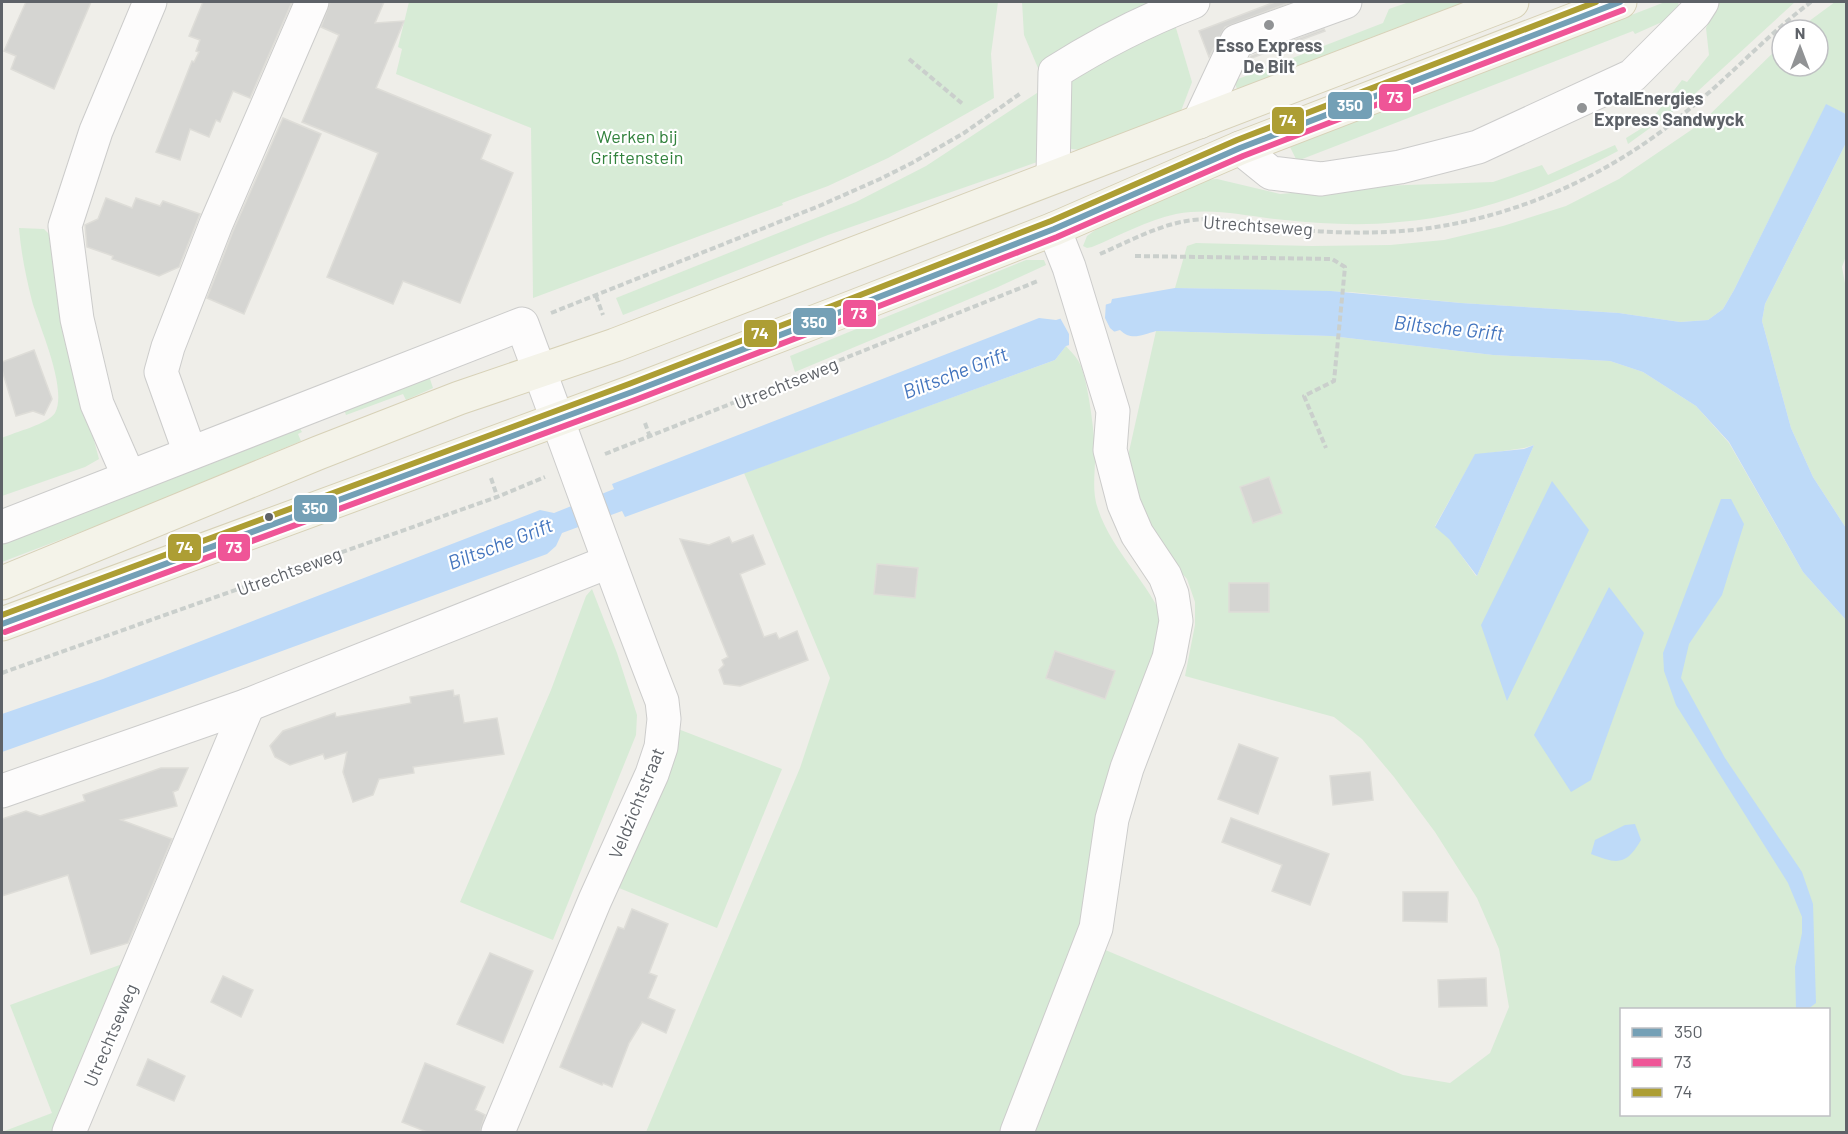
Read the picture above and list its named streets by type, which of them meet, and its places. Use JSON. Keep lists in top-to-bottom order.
{
  "streets": {
    "street": ["Utrechtseweg", "Veldzichtstraat"]
  },
  "crossings": [
    ["Utrechtseweg", "Veldzichtstraat"]
  ],
  "water": ["Biltsche Grift"],
  "parks": ["Werken bij Griftenstein"],
  "places": ["Esso Express De Bilt", "TotalEnergies Express Sandwyck"],
  "lines": ["transit line 350", "transit line 74", "transit line 73"],
  "legend": ["350", "73", "74"],
  "north": "top"
}
